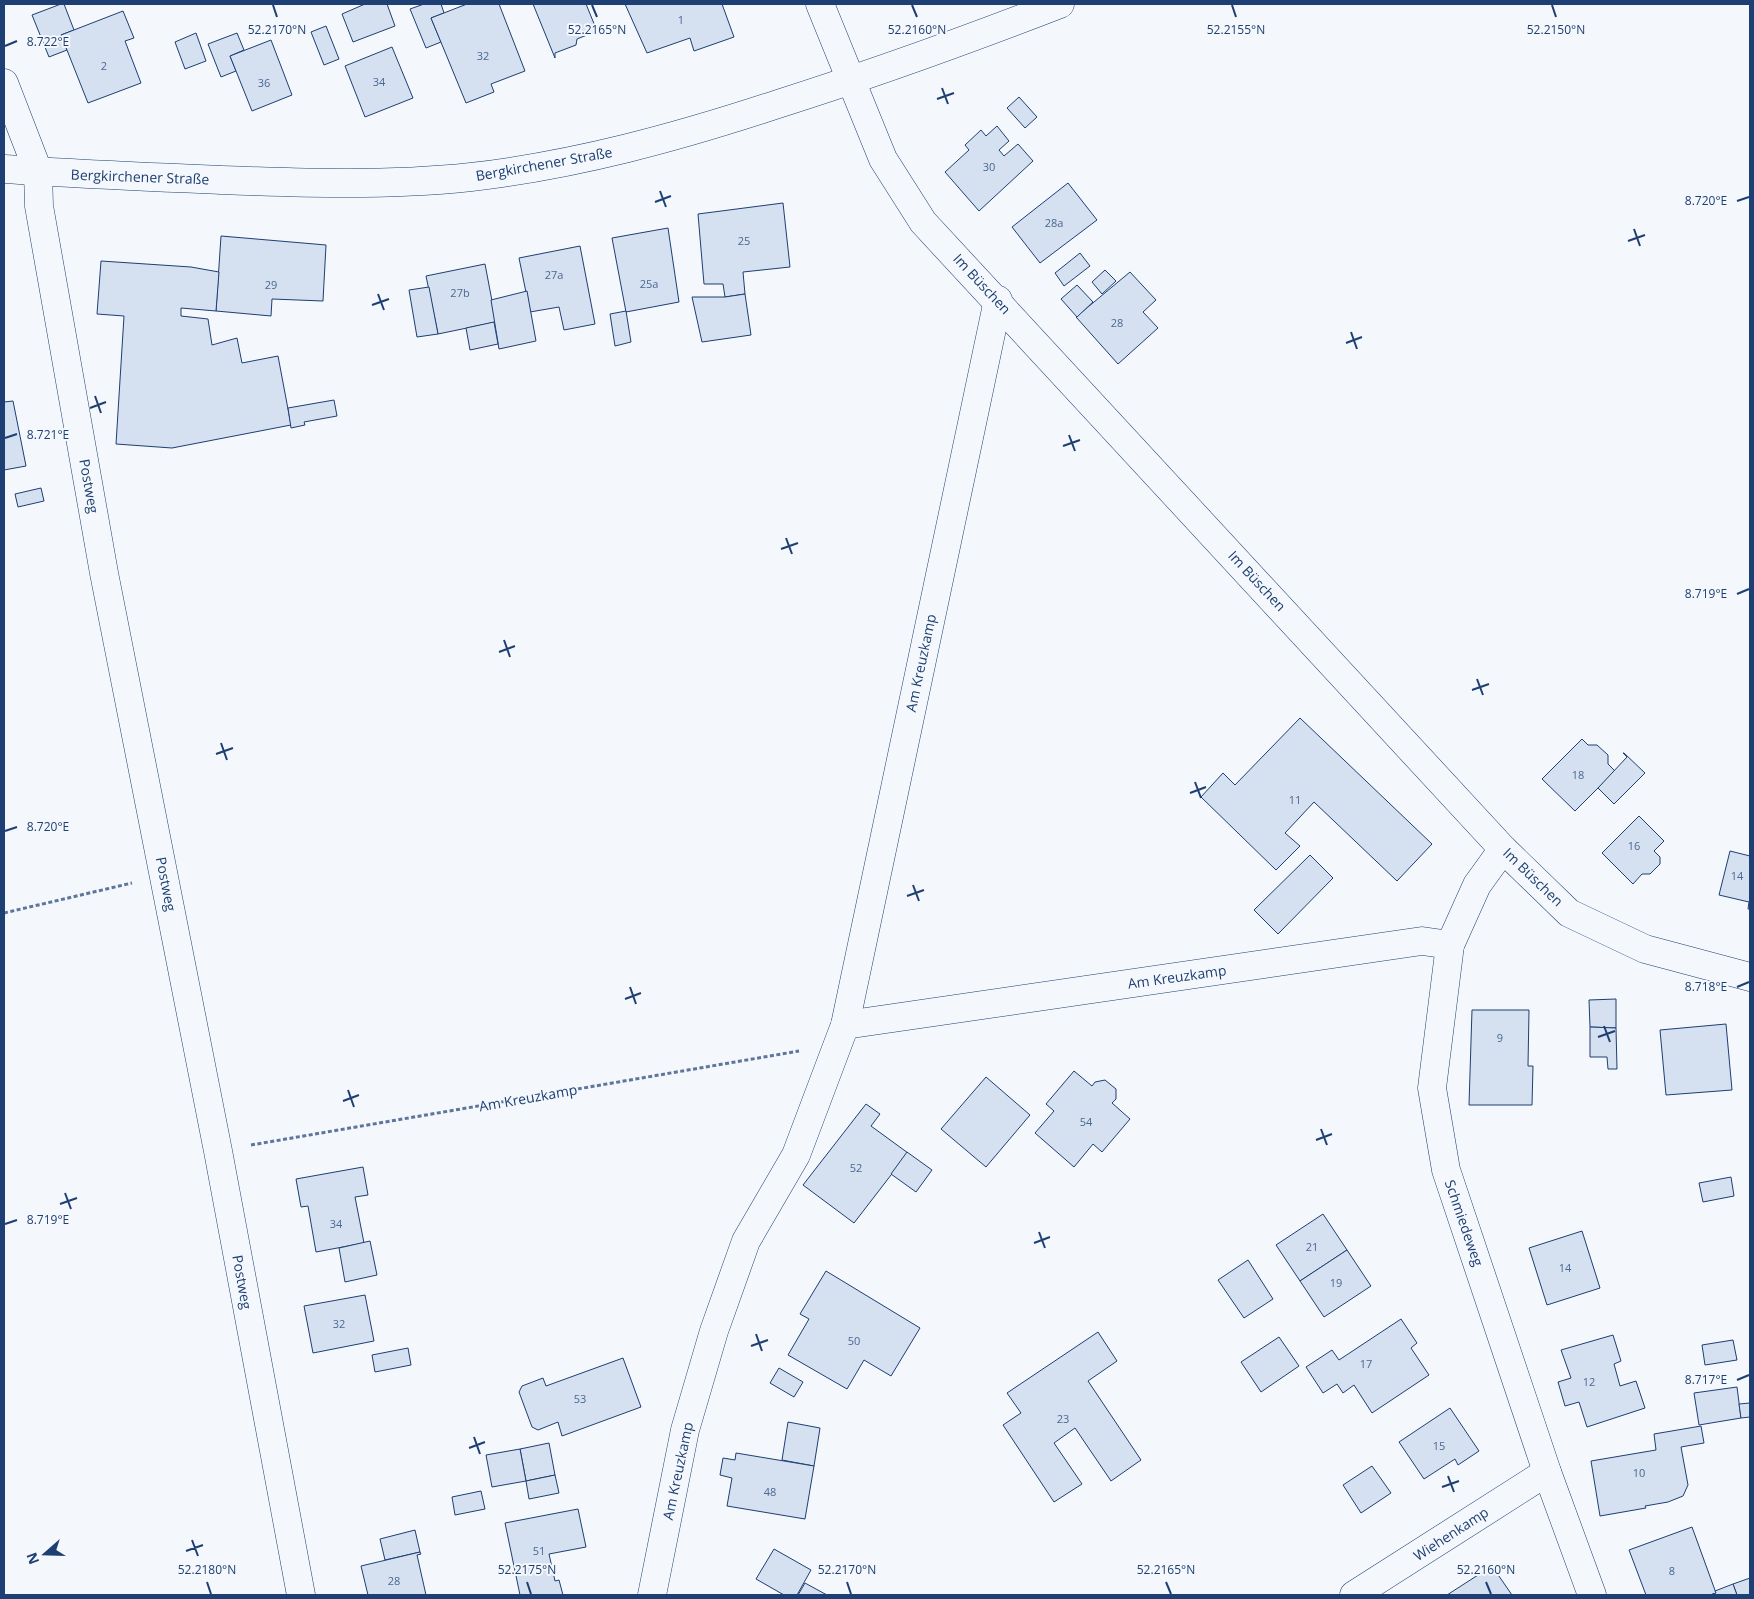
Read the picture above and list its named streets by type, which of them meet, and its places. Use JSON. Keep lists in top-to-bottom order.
{
  "streets": {
    "street": [
      "Bergkirchener Straße",
      "Im Büschen",
      "Postweg",
      "Am Kreuzkamp",
      "Schmiedeweg",
      "Wiehenkamp"
    ]
  },
  "crossings": [
    ["Bergkirchener Straße", "Im Büschen"],
    ["Bergkirchener Straße", "Postweg"],
    ["Im Büschen", "Am Kreuzkamp"],
    ["Im Büschen", "Schmiedeweg"],
    ["Postweg", "Am Kreuzkamp"],
    ["Am Kreuzkamp", "Schmiedeweg"],
    ["Schmiedeweg", "Wiehenkamp"]
  ],
  "house_numbers": [
    "1",
    "32",
    "2",
    "34",
    "36",
    "30",
    "28a",
    "25",
    "27a",
    "25a",
    "29",
    "27b",
    "28",
    "18",
    "11",
    "16",
    "14",
    "9",
    "54",
    "52",
    "34",
    "21",
    "14",
    "19",
    "32",
    "50",
    "17",
    "12",
    "53",
    "23",
    "15",
    "10",
    "48",
    "51",
    "8",
    "28"
  ],
  "north": "left",
  "coordinates": [
    "52.2170°N",
    "52.2165°N",
    "52.2160°N",
    "52.2155°N",
    "52.2150°N",
    "8.722°E",
    "8.720°E",
    "8.721°E",
    "8.719°E",
    "8.718°E",
    "8.717°E",
    "52.2180°N",
    "52.2175°N"
  ]
}
